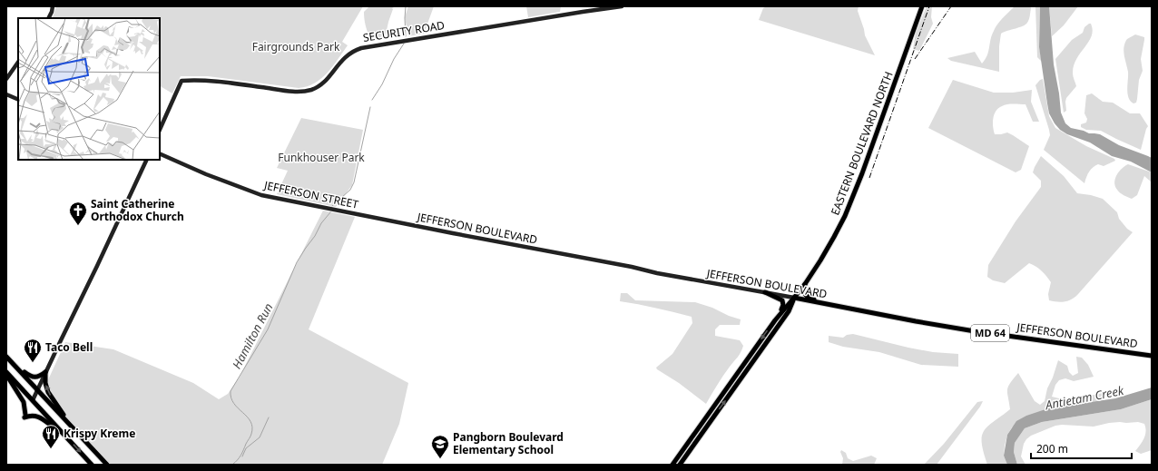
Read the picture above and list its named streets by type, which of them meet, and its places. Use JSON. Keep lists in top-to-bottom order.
{
  "streets": {
    "main road": [
      "SECURITY ROAD",
      "EASTERN BOULEVARD NORTH",
      "JEFFERSON STREET",
      "JEFFERSON BOULEVARD",
      "MD 64"
    ]
  },
  "crossings": [
    ["EASTERN BOULEVARD NORTH", "JEFFERSON BOULEVARD"],
    ["JEFFERSON STREET", "JEFFERSON BOULEVARD"]
  ],
  "water": ["Hamilton Run", "Antietam Creek"],
  "parks": ["Fairgrounds Park", "Funkhouser Park"],
  "places": {
    "church": ["Saint Catherine Orthodox Church"],
    "restaurant": ["Taco Bell", "Krispy Kreme"],
    "school or university": ["Pangborn Boulevard Elementary School"]
  },
  "scale_bar": "200 m"
}
